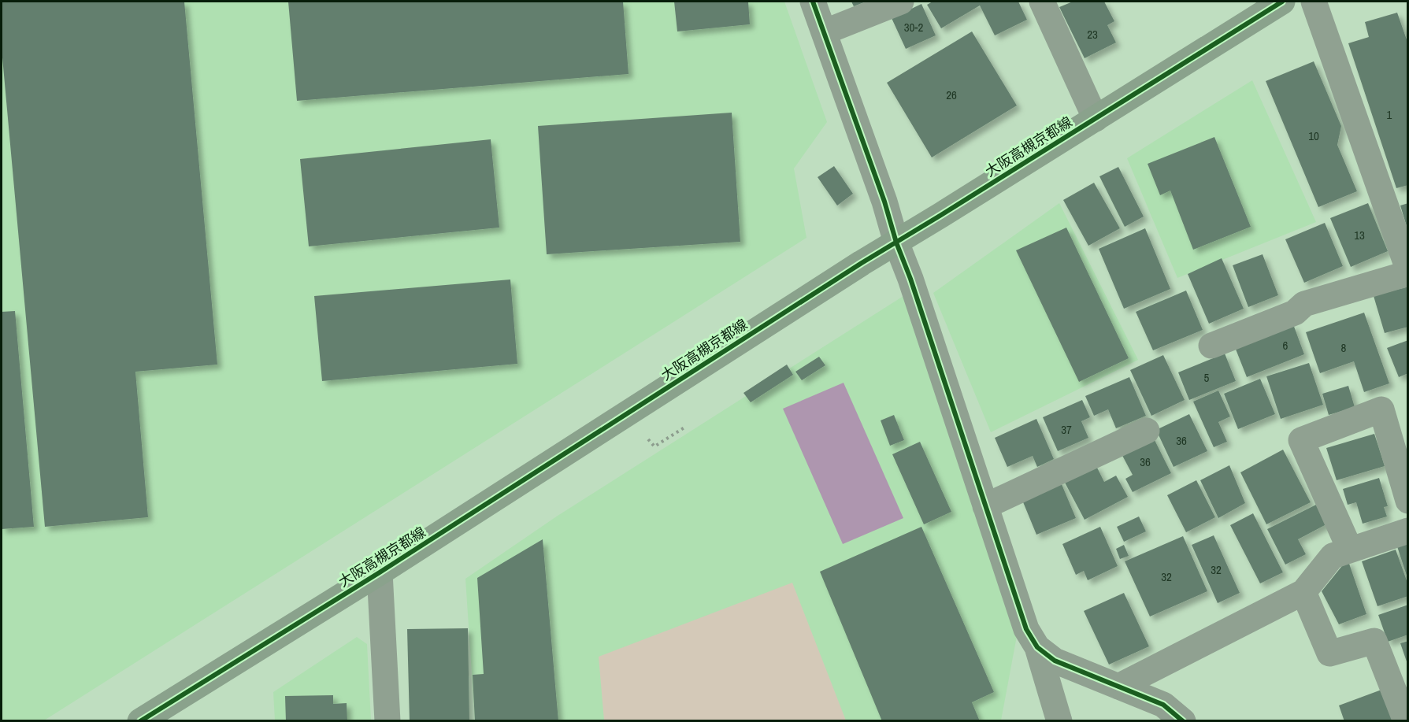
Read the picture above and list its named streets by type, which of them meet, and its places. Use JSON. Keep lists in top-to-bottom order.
{
  "streets": {
    "main road": ["大阪高槻京都線"]
  },
  "house_numbers": [
    "30-2",
    "23",
    "26",
    "1",
    "10",
    "13",
    "6",
    "8",
    "5",
    "37",
    "36",
    "36",
    "32",
    "32"
  ]
}
